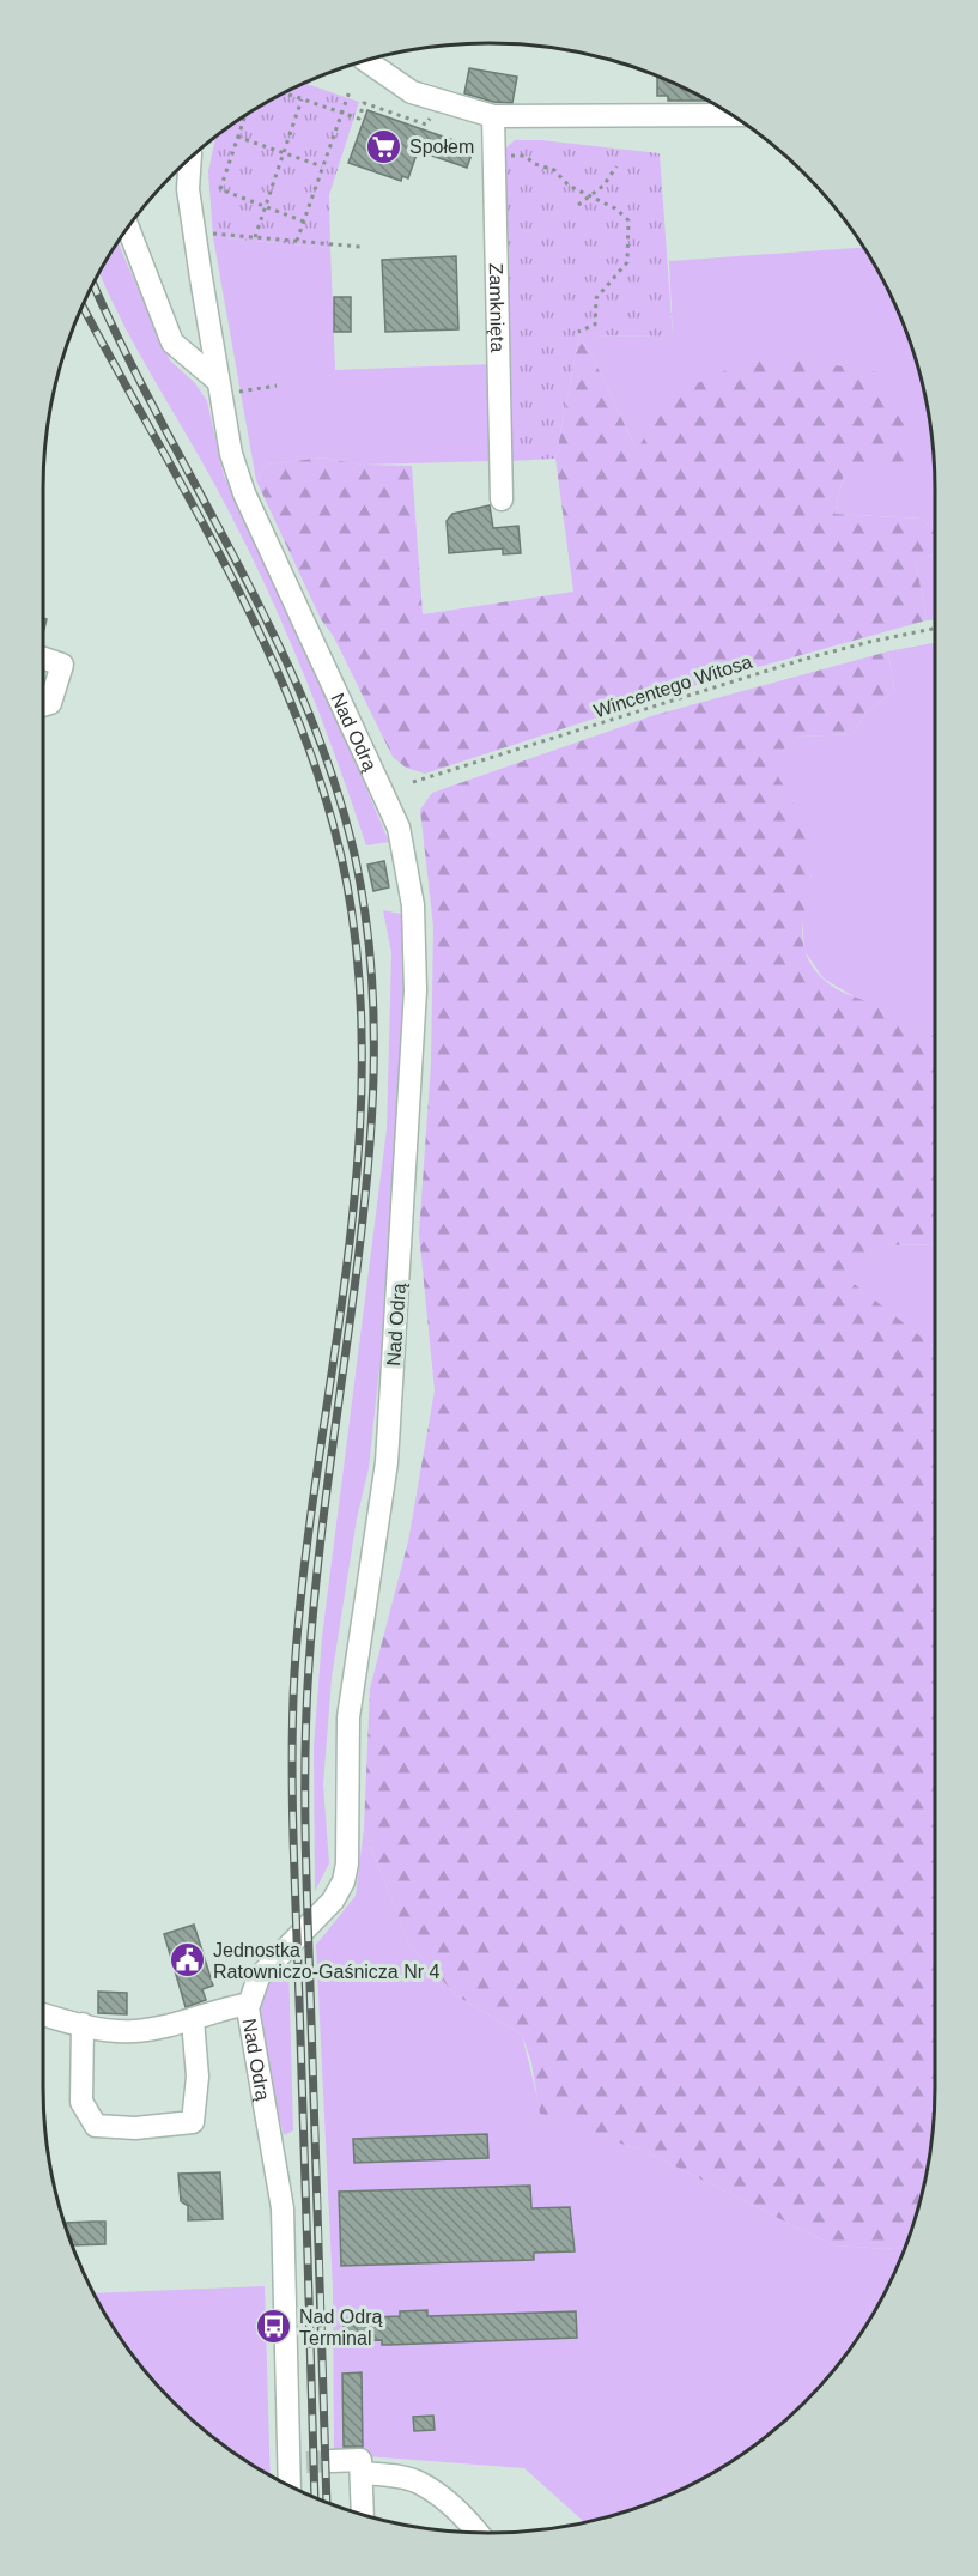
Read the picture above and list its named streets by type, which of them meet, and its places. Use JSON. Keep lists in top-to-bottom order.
{
  "streets": {
    "street": ["Zamknięta", "Nad Odrą"],
    "path": ["Wincentego Witosa"]
  },
  "places": {
    "supermarket": ["Społem"],
    "public building": ["Jednostka Ratowniczo-Gaśnicza Nr 4"],
    "bus stop": ["Nad Odrą Terminal"]
  }
}
